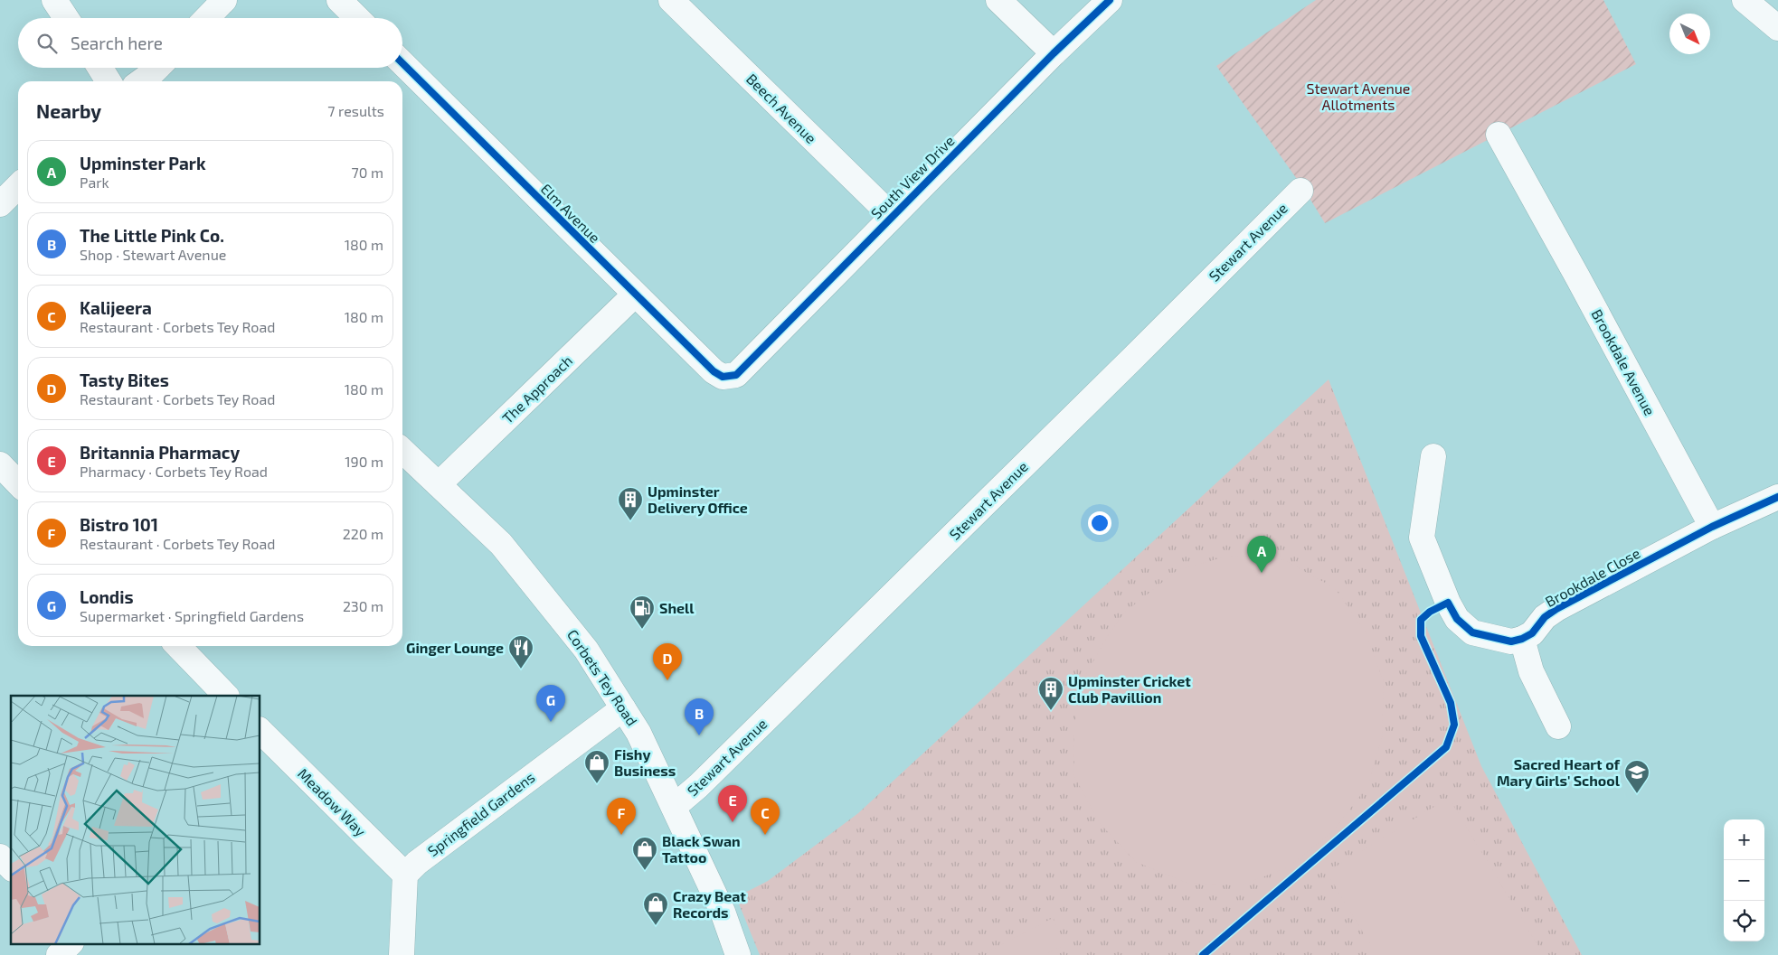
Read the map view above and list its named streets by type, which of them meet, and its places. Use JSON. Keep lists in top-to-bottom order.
{
  "streets": {
    "street": [
      "Beech Avenue",
      "South View Drive",
      "Elm Avenue",
      "Stewart Avenue",
      "Brookdale Avenue",
      "The Approach",
      "Brookdale Close",
      "Corbets Tey Road",
      "Meadow Way",
      "Springfield Gardens"
    ]
  },
  "crossings": [
    ["Beech Avenue", "South View Drive"],
    ["South View Drive", "Elm Avenue"],
    ["Elm Avenue", "The Approach"],
    ["Stewart Avenue", "Corbets Tey Road"],
    ["Brookdale Avenue", "Brookdale Close"],
    ["The Approach", "Corbets Tey Road"],
    ["Corbets Tey Road", "Springfield Gardens"],
    ["Meadow Way", "Springfield Gardens"]
  ],
  "parks": ["Stewart Avenue Allotments"],
  "places": {
    "building": ["Upminster Delivery Office", "Upminster Cricket Club Pavillion"],
    "fuel station": ["Shell"],
    "restaurant": ["Ginger Lounge"],
    "shop": ["Fishy Business", "Black Swan Tattoo", "Crazy Beat Records"],
    "school or university": ["Sacred Heart of Mary Girls' School"]
  },
  "north": "bottom right",
  "page": {
    "search": "Search here",
    "heading": ["Nearby", "7 results"],
    "list": [
      {
        "mark": "A",
        "name": "Upminster Park",
        "note": "Park",
        "value": "70 m"
      },
      {
        "mark": "B",
        "name": "The Little Pink Co.",
        "note": "Shop · Stewart Avenue",
        "value": "180 m"
      },
      {
        "mark": "C",
        "name": "Kalijeera",
        "note": "Restaurant · Corbets Tey Road",
        "value": "180 m"
      },
      {
        "mark": "D",
        "name": "Tasty Bites",
        "note": "Restaurant · Corbets Tey Road",
        "value": "180 m"
      },
      {
        "mark": "E",
        "name": "Britannia Pharmacy",
        "note": "Pharmacy · Corbets Tey Road",
        "value": "190 m"
      },
      {
        "mark": "F",
        "name": "Bistro 101",
        "note": "Restaurant · Corbets Tey Road",
        "value": "220 m"
      },
      {
        "mark": "G",
        "name": "Londis",
        "note": "Supermarket · Springfield Gardens",
        "value": "230 m"
      }
    ],
    "pins": [
      "A",
      "D",
      "G",
      "B",
      "E",
      "C",
      "F"
    ],
    "map_buttons": ["+", "−"]
  }
}
